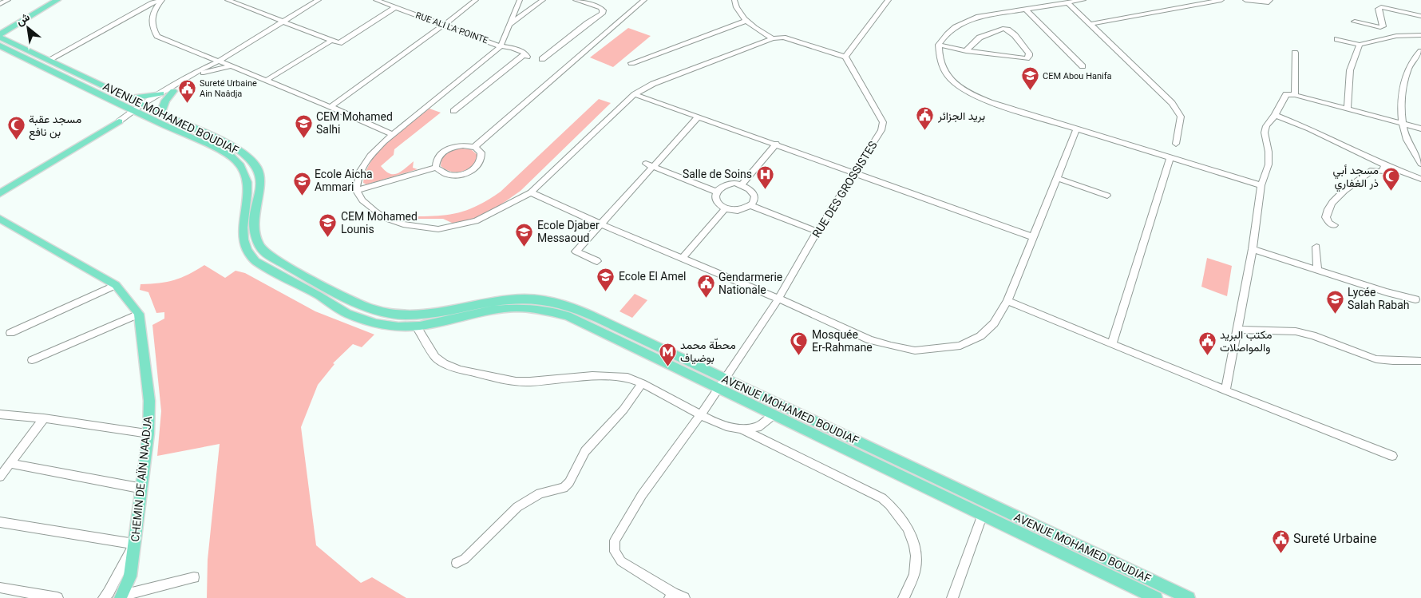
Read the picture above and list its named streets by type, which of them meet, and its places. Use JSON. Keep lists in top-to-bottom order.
{
  "streets": {
    "main road": ["AVENUE MOHAMED BOUDIAF", "CHEMIN DE AÏN NAADJA"],
    "street": ["RUE ALI LA POINTE", "RUE DES GROSSISTES"]
  },
  "crossings": [
    ["AVENUE MOHAMED BOUDIAF", "RUE DES GROSSISTES"]
  ],
  "places": {
    "school or university": [
      "CEM Abou Hanifa",
      "CEM Mohamed Salhi",
      "Ecole Aicha Ammari",
      "CEM Mohamed Lounis",
      "Ecole Djaber Messaoud",
      "Ecole El Amel",
      "Lycée Salah Rabah"
    ],
    "public building": [
      "Sureté Urbaine Ain Naâdja",
      "بريد الجزائر",
      "Gendarmerie Nationale",
      "مكتب البريد والمواصلات",
      "Sureté Urbaine"
    ],
    "mosque": ["مسجد عقبة بن نافع", "مسجد أبي ذر الغفاري", "Mosquée Er-Rahmane"],
    "hospital": ["Salle de Soins"],
    "metro station": ["محطّة محمد بوضياف"]
  },
  "north": "top left"
}
